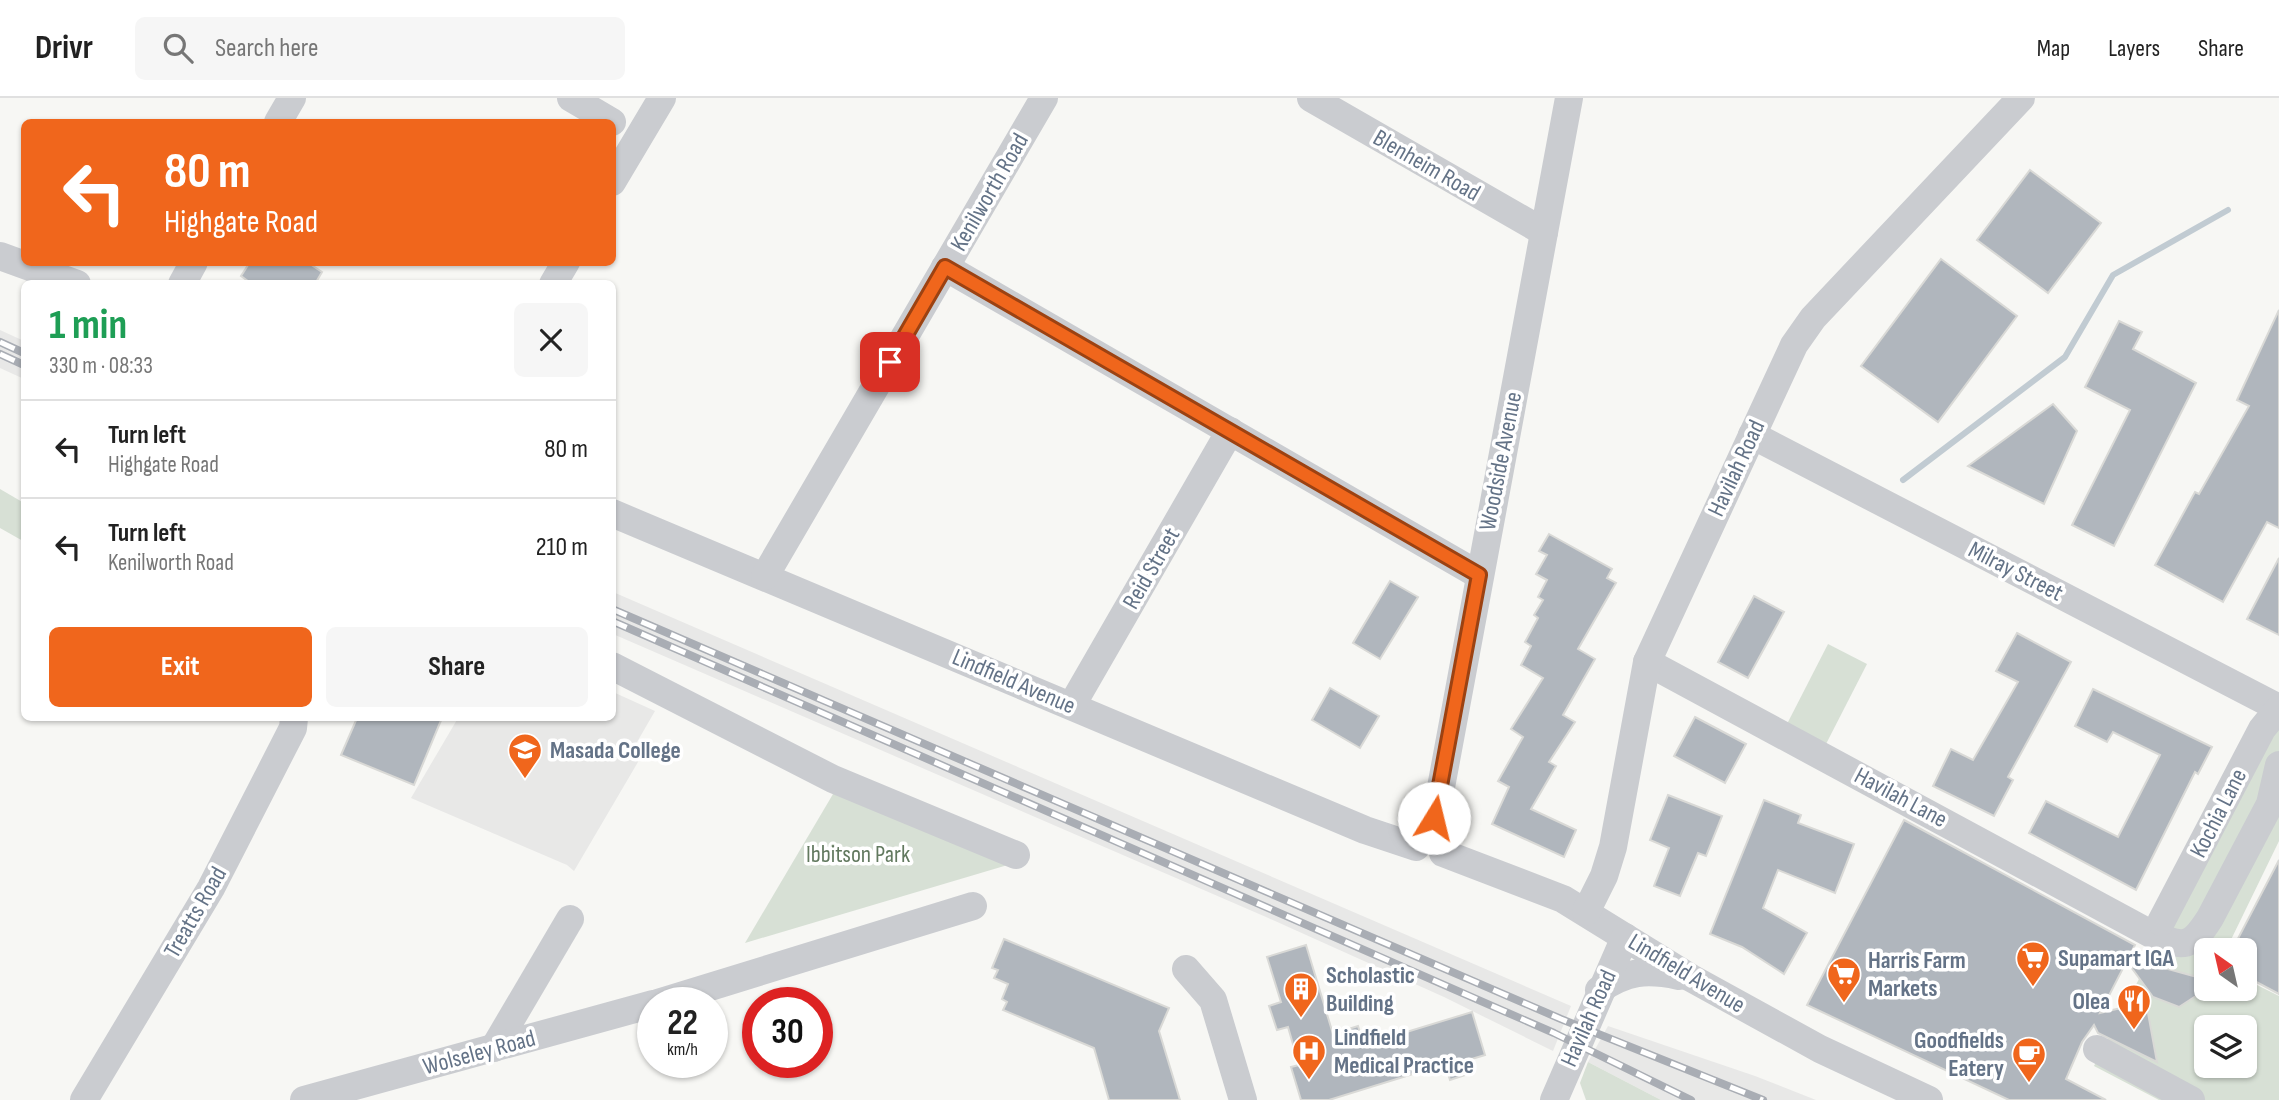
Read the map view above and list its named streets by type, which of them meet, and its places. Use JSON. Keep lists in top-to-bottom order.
{
  "streets": {
    "street": [
      "Blenheim Road",
      "Kenilworth Road",
      "Woodside Avenue",
      "Havilah Road",
      "Reid Street",
      "Milray Street",
      "Lindfield Avenue",
      "Havilah Lane",
      "Kochia Lane",
      "Treatts Road",
      "Wolseley Road"
    ]
  },
  "crossings": [
    ["Blenheim Road", "Woodside Avenue"],
    ["Kenilworth Road", "Lindfield Avenue"],
    ["Woodside Avenue", "Lindfield Avenue"],
    ["Havilah Road", "Milray Street"],
    ["Havilah Road", "Lindfield Avenue"],
    ["Havilah Road", "Havilah Lane"],
    ["Reid Street", "Lindfield Avenue"],
    ["Milray Street", "Kochia Lane"],
    ["Havilah Lane", "Kochia Lane"]
  ],
  "parks": ["Ibbitson Park"],
  "places": {
    "school or university": ["Masada College"],
    "supermarket": ["Supamart IGA", "Harris Farm Markets"],
    "building": ["Scholastic Building"],
    "restaurant": ["Olea"],
    "hospital": ["Lindfield Medical Practice"],
    "cafe": ["Goodfields Eatery"]
  },
  "north": "top left",
  "page": {
    "header": "Drivr",
    "search": "Search here",
    "nav": ["Map", "Layers", "Share"],
    "turn": ["80 m", "Highgate Road"],
    "heading": ["1 min", "330 m · 08:33"],
    "list": [
      {
        "name": "Turn left",
        "note": "Highgate Road",
        "value": "80 m"
      },
      {
        "name": "Turn left",
        "note": "Kenilworth Road",
        "value": "210 m"
      }
    ],
    "buttons": ["Exit", "Share"],
    "speed": "22 km/h",
    "limit": "30"
  }
}
